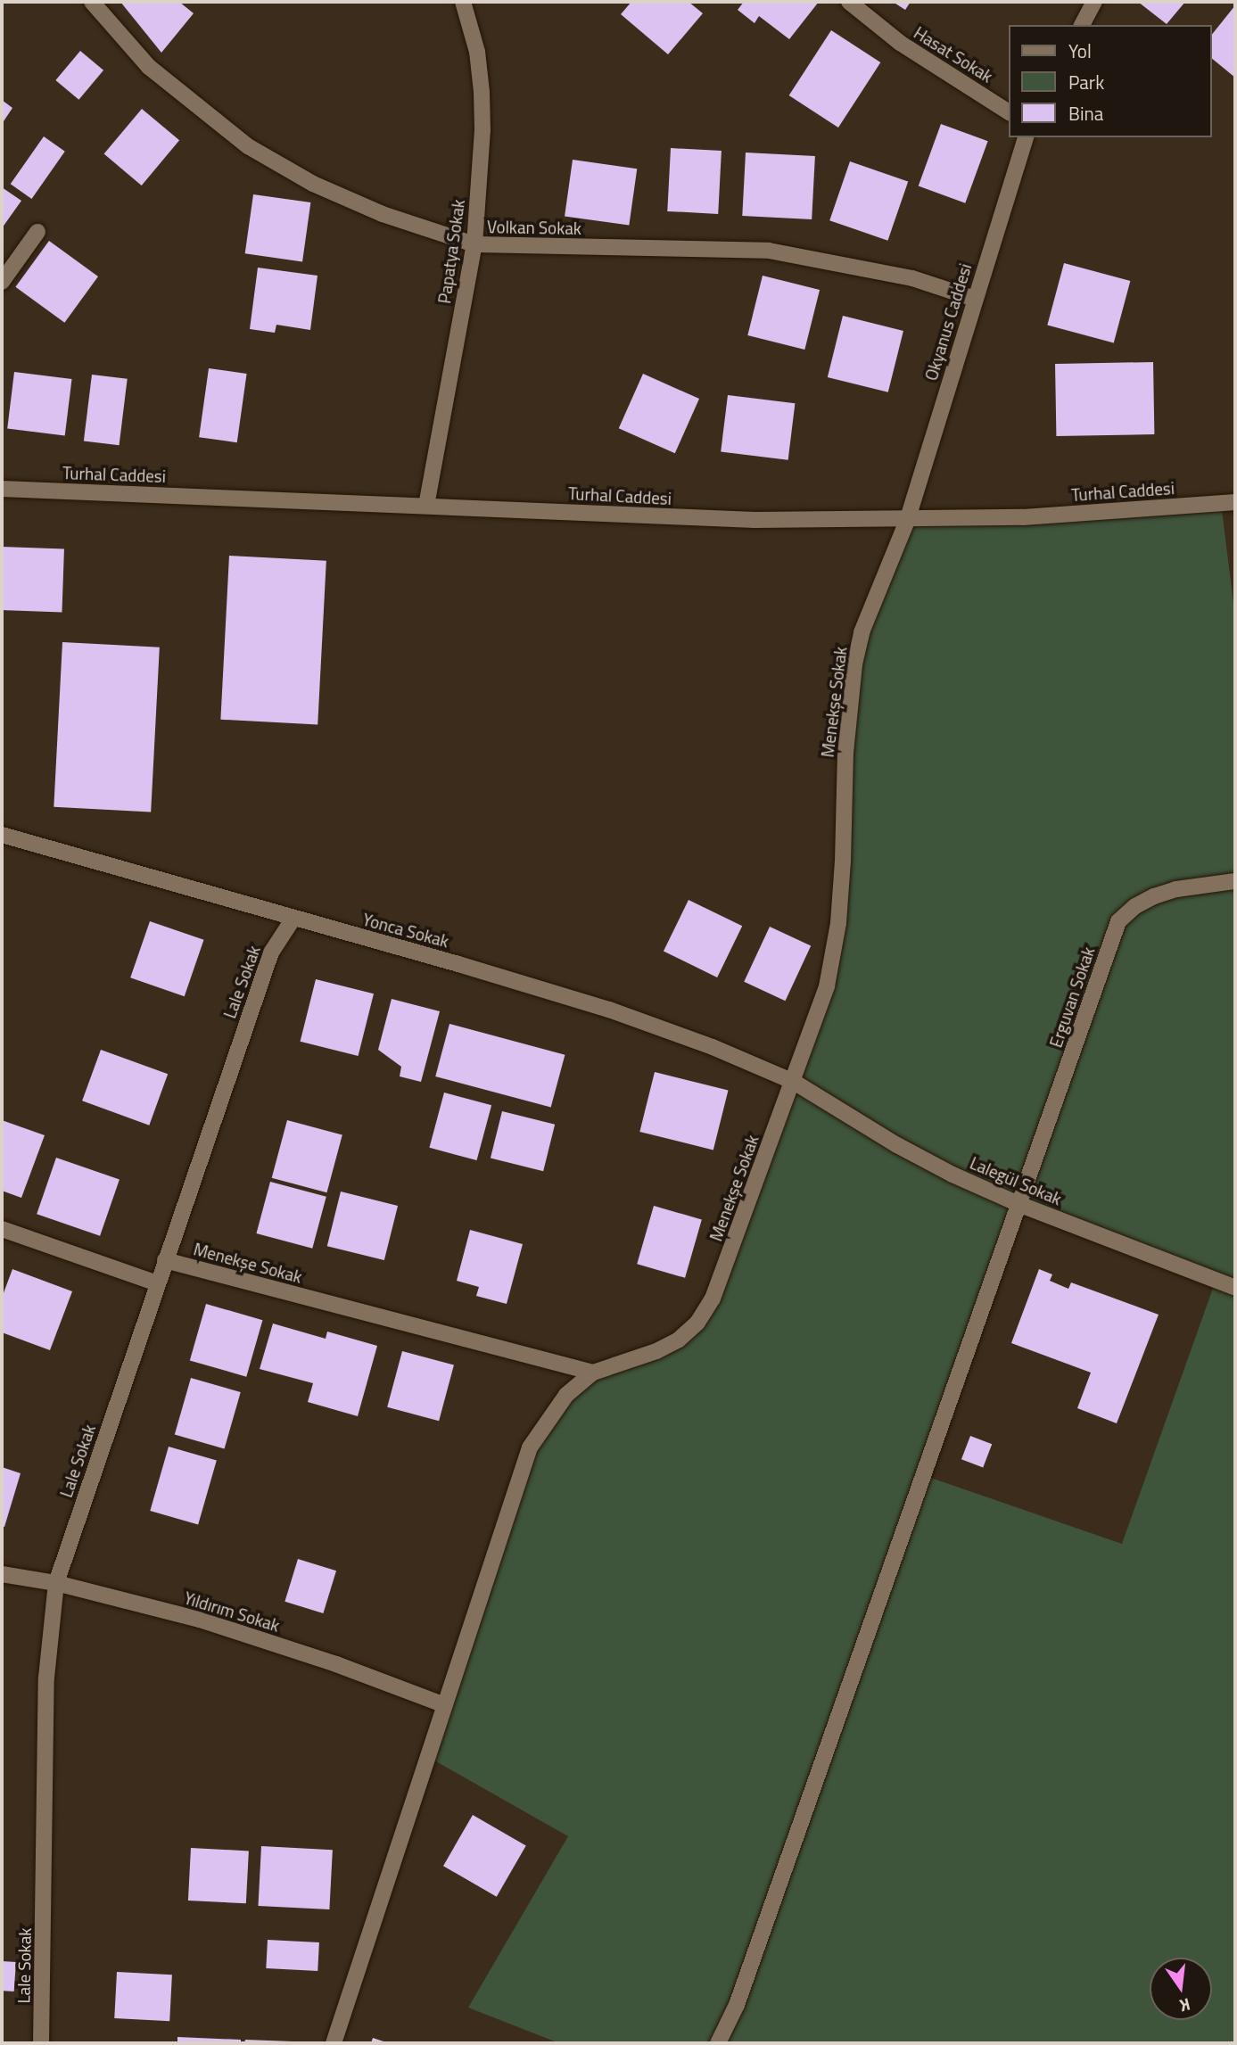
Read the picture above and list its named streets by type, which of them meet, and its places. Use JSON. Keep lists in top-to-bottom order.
{
  "streets": {
    "street": [
      "Hasat Sokak",
      "Volkan Sokak",
      "Papatya Sokak",
      "Okyanus Caddesi",
      "Turhal Caddesi",
      "Menekşe Sokak",
      "Yonca Sokak",
      "Lale Sokak",
      "Erguvan Sokak",
      "Lalegül Sokak",
      "Yıldırım Sokak"
    ]
  },
  "crossings": [
    ["Volkan Sokak", "Papatya Sokak"],
    ["Volkan Sokak", "Okyanus Caddesi"],
    ["Papatya Sokak", "Turhal Caddesi"],
    ["Okyanus Caddesi", "Turhal Caddesi"],
    ["Okyanus Caddesi", "Menekşe Sokak"],
    ["Turhal Caddesi", "Menekşe Sokak"],
    ["Menekşe Sokak", "Yonca Sokak"],
    ["Menekşe Sokak", "Lale Sokak"],
    ["Menekşe Sokak", "Lalegül Sokak"],
    ["Yonca Sokak", "Lale Sokak"],
    ["Yonca Sokak", "Lalegül Sokak"],
    ["Lale Sokak", "Yıldırım Sokak"],
    ["Erguvan Sokak", "Lalegül Sokak"]
  ],
  "legend": ["Yol", "Park", "Bina"],
  "north": "bottom"
}
